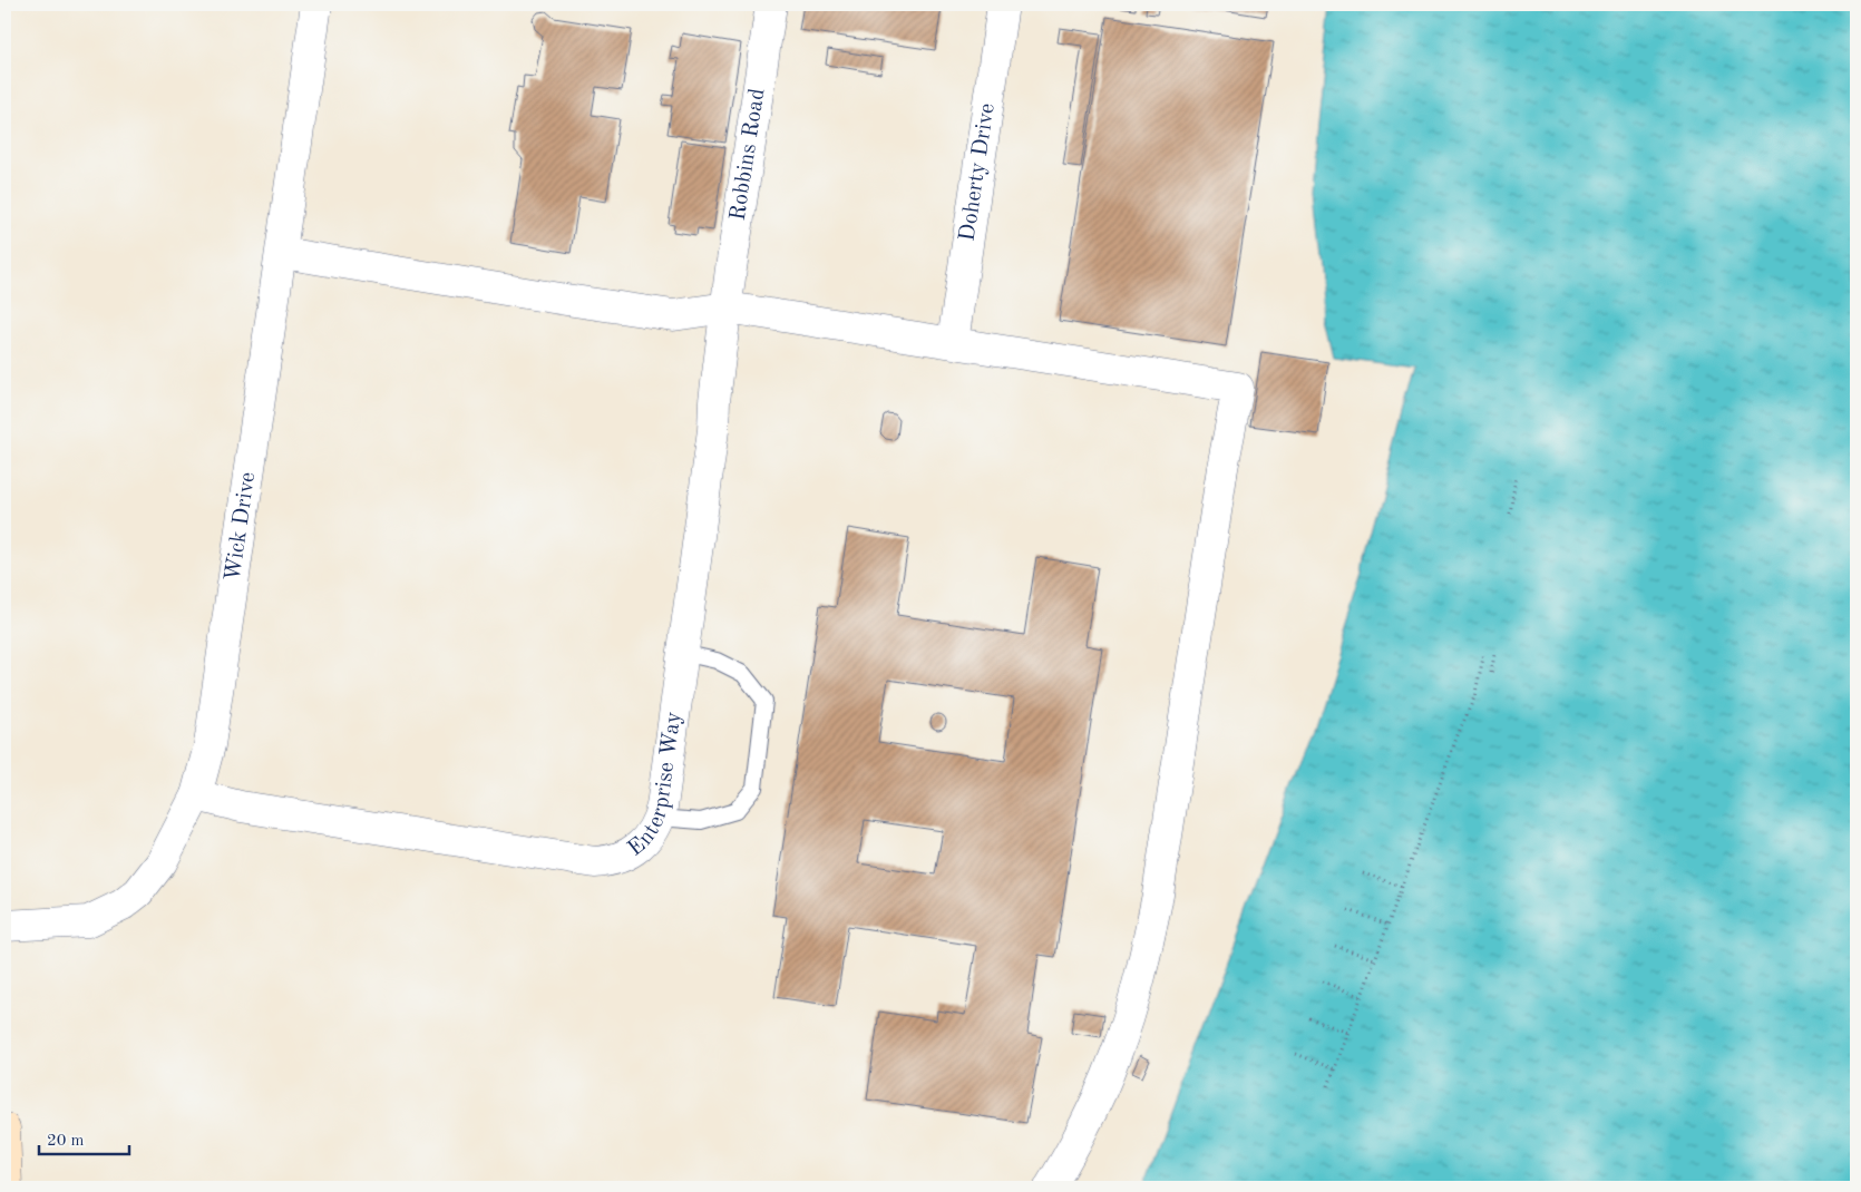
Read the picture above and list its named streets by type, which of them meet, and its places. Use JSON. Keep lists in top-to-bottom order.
{
  "streets": {
    "street": [
      "Robbins Road",
      "Doherty Drive",
      "Wick Drive",
      "Enterprise Way"
    ]
  },
  "crossings": [
    ["Robbins Road", "Enterprise Way"],
    ["Wick Drive", "Enterprise Way"]
  ],
  "scale_bar": "20 m"
}
